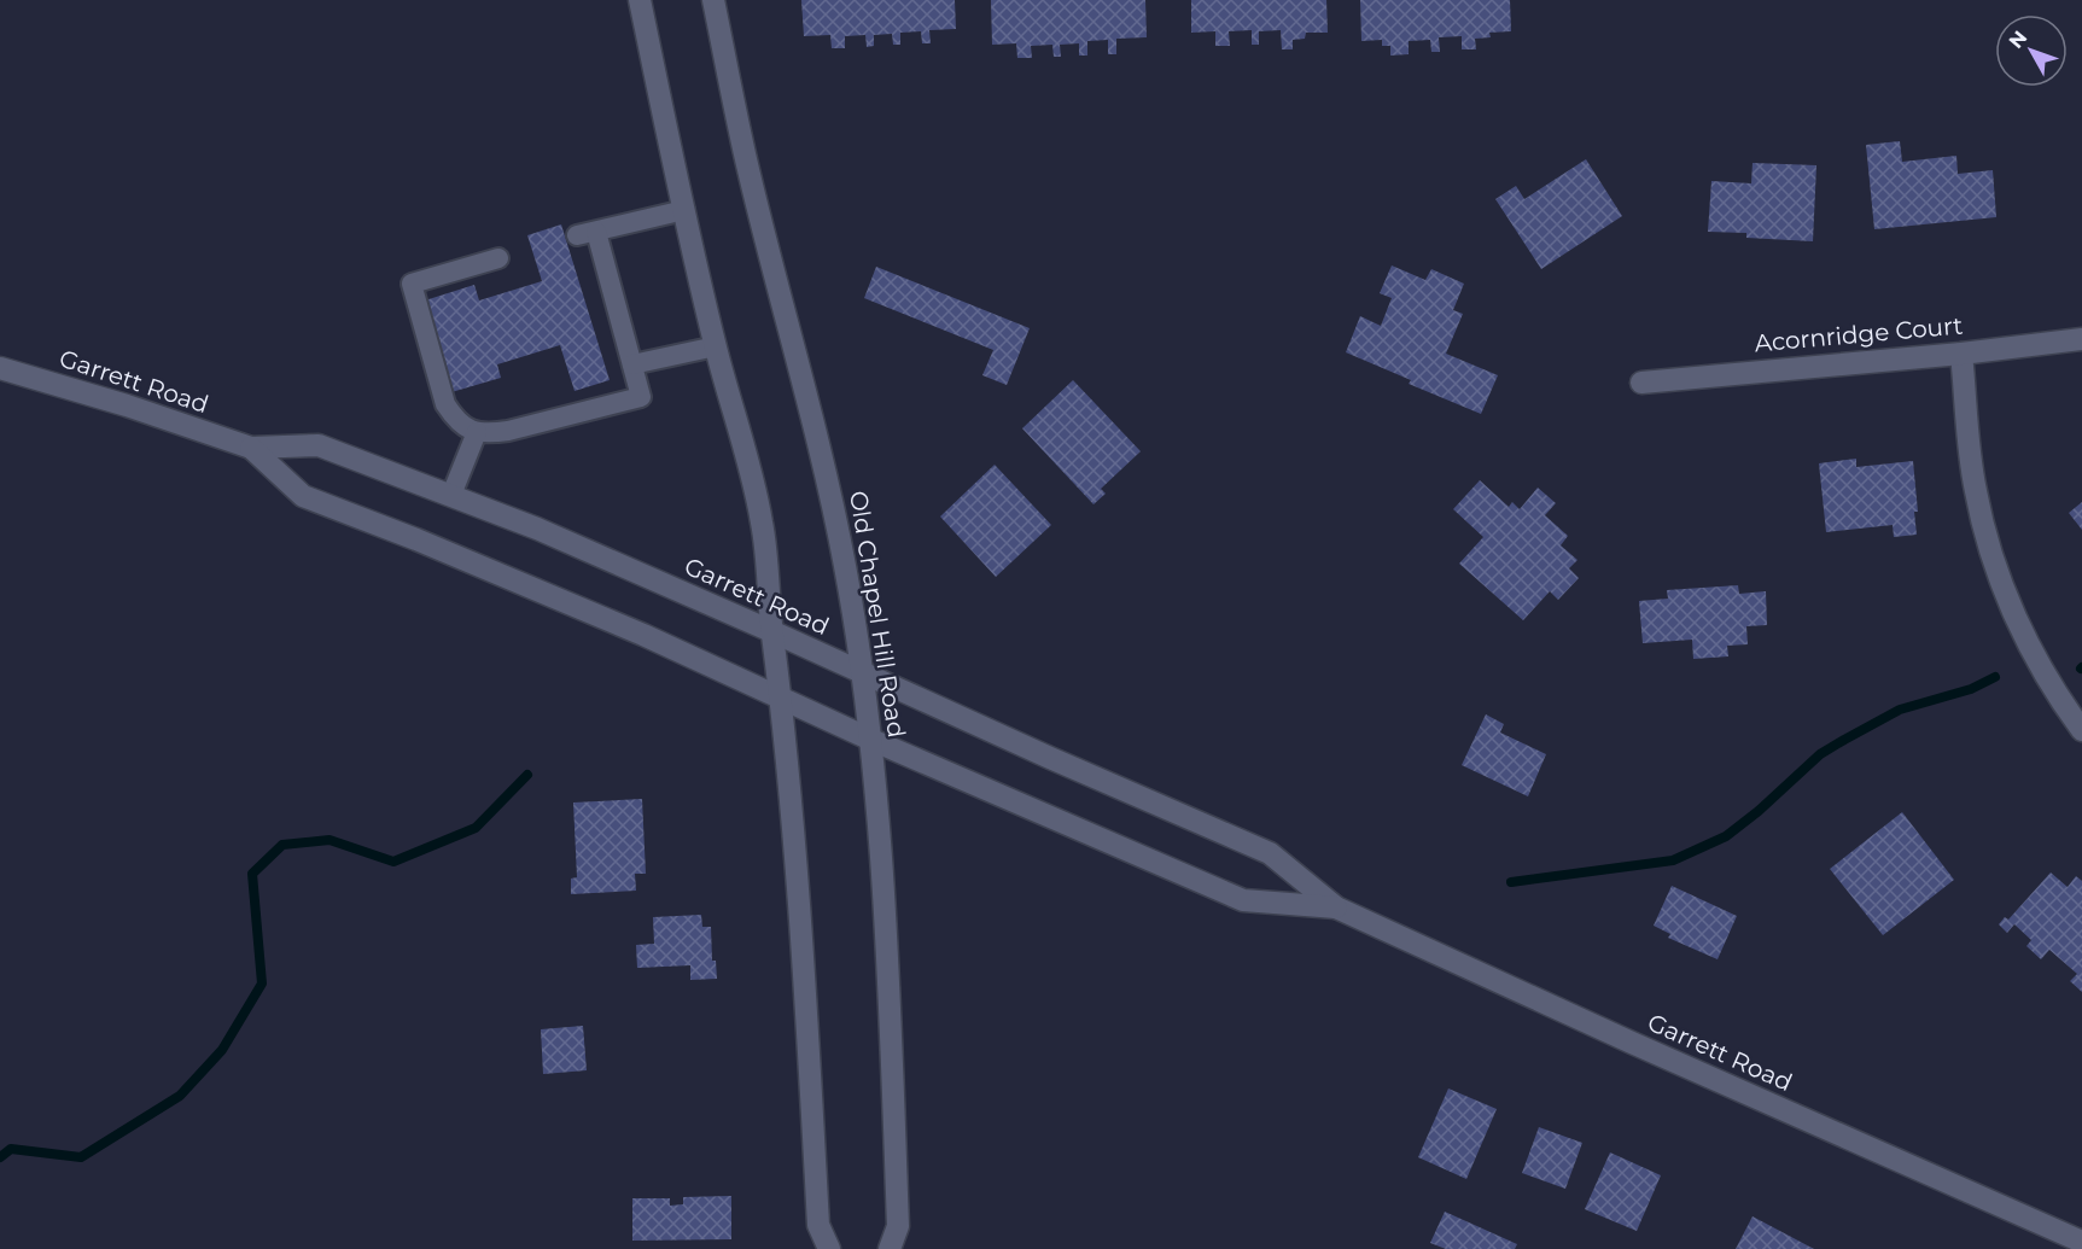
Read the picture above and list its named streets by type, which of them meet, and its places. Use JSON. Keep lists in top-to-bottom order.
{
  "streets": {
    "street": ["Acornridge Court", "Garrett Road", "Old Chapel Hill Road"]
  },
  "crossings": [
    ["Garrett Road", "Old Chapel Hill Road"]
  ],
  "north": "top left"
}
